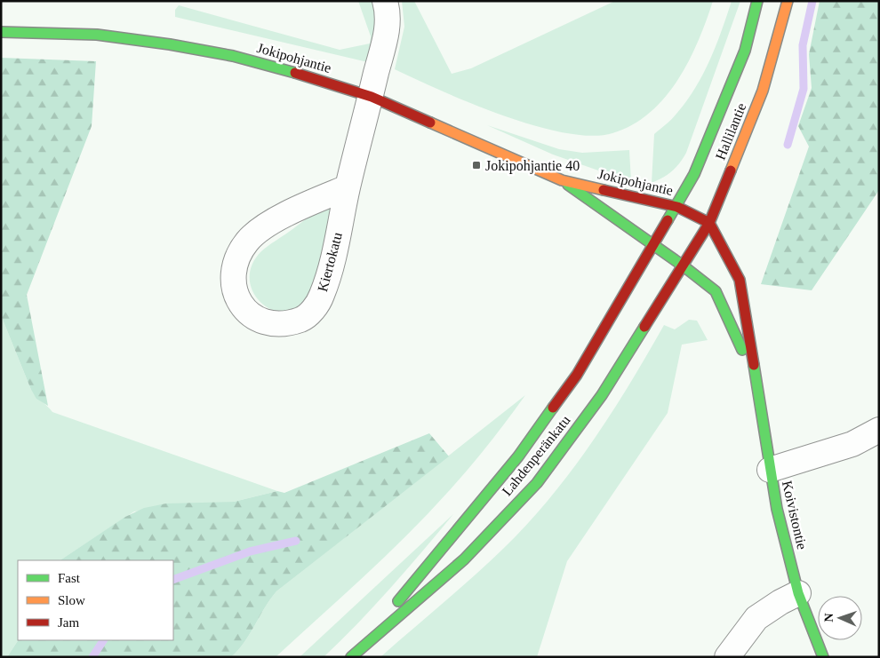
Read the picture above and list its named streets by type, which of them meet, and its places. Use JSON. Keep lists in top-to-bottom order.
{
  "streets": {
    "main road": [
      "Jokipohjantie",
      "Hallilantie",
      "Lahdenperänkatu",
      "Koivistontie"
    ],
    "street": ["Kiertokatu"]
  },
  "crossings": [
    ["Jokipohjantie", "Hallilantie"],
    ["Jokipohjantie", "Kiertokatu"],
    ["Jokipohjantie", "Lahdenperänkatu"],
    ["Jokipohjantie", "Koivistontie"],
    ["Hallilantie", "Lahdenperänkatu"],
    ["Hallilantie", "Koivistontie"],
    ["Lahdenperänkatu", "Koivistontie"]
  ],
  "places": {
    "transit": ["Jokipohjantie 40"]
  },
  "legend": ["Fast", "Slow", "Jam"],
  "north": "left"
}
